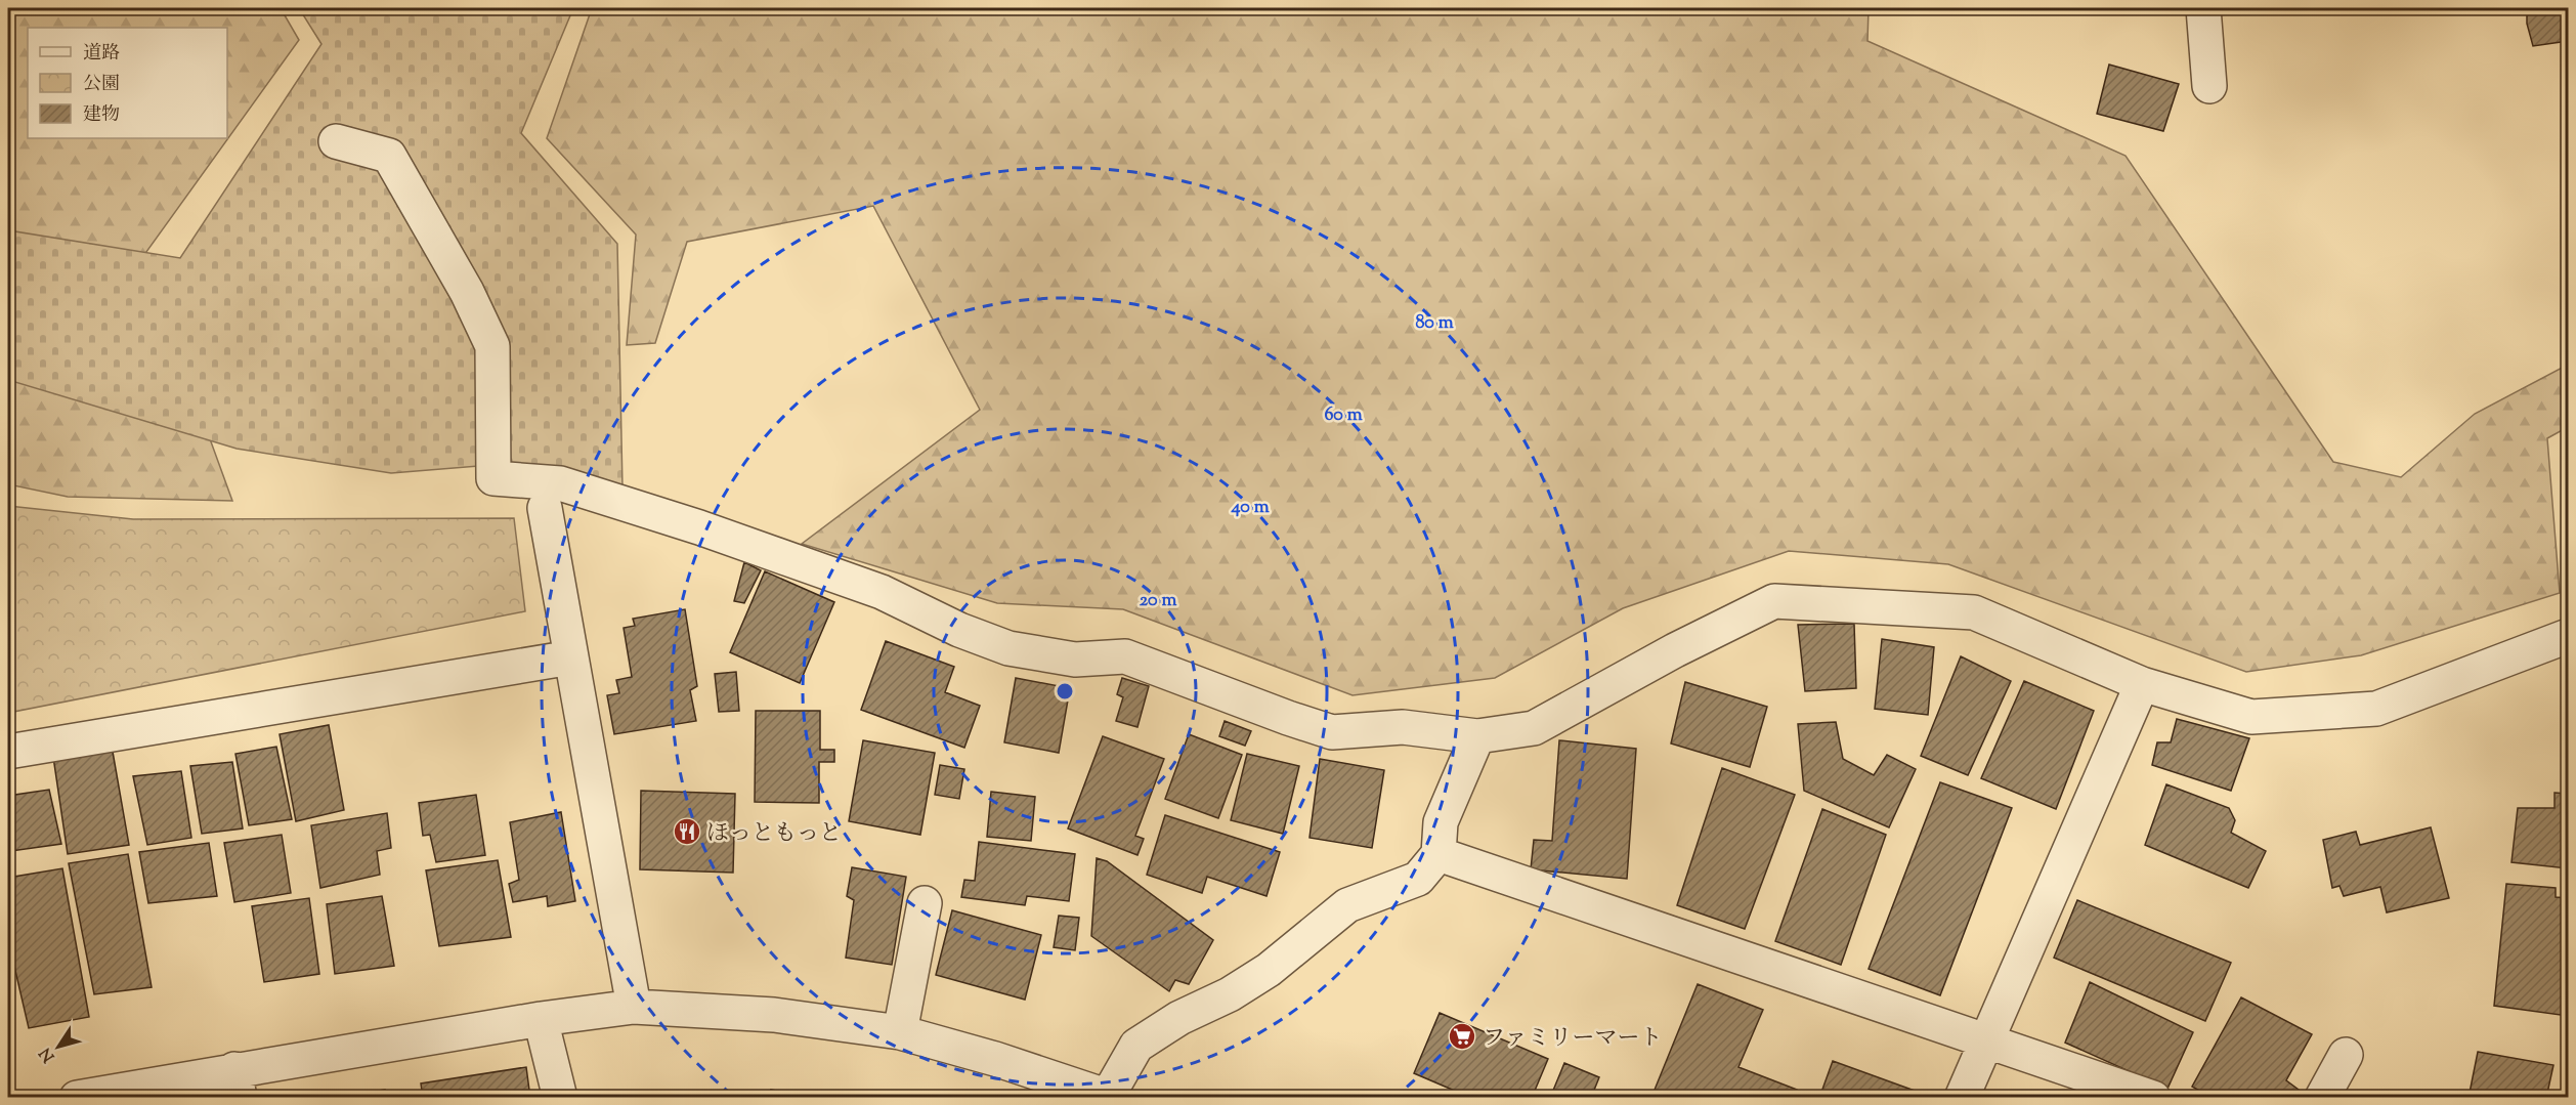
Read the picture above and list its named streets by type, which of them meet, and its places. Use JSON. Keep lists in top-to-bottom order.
{
  "places": {
    "restaurant": ["ほっともっと"],
    "supermarket": ["ファミリーマート"]
  },
  "legend": ["道路", "公園", "建物"],
  "north": "bottom left",
  "rings": [
    "80 m",
    "60 m",
    "40 m",
    "20 m"
  ]
}
